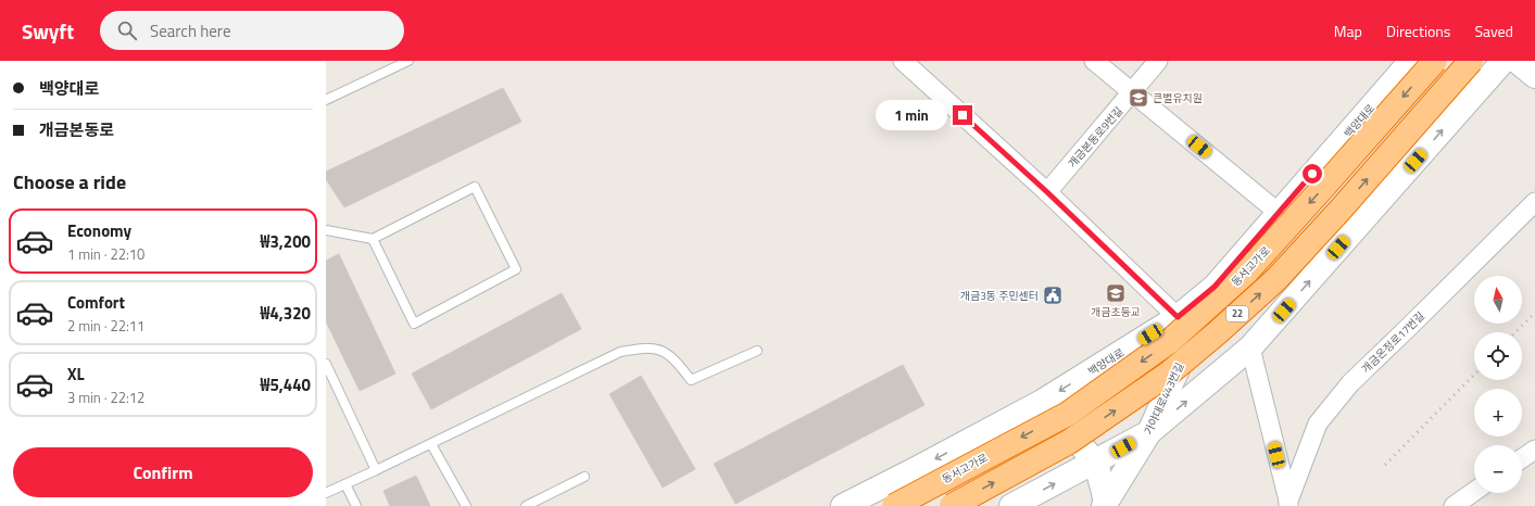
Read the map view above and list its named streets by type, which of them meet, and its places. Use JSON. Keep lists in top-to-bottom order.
{
  "streets": {
    "highway": ["동서고가로", "22"],
    "main road": ["백양대로", "가야대로443번길"],
    "street": ["개금본동로9번길", "개금온정로17번길"]
  },
  "crossings": [
    ["백양대로", "가야대로443번길"]
  ],
  "places": {
    "school or university": ["큰별유치원", "개금초등교"],
    "public building": ["개금3동 주민센터"]
  },
  "north": "top",
  "page": {
    "header": "Swyft",
    "search": "Search here",
    "nav": ["Map", "Directions", "Saved"],
    "banner": ["백양대로", "개금본동로"],
    "bubble": "1 min",
    "heading": "Choose a ride",
    "list": [
      {
        "name": "Economy",
        "note": "1 min · 22:10",
        "value": "₩3,200"
      },
      {
        "name": "Comfort",
        "note": "2 min · 22:11",
        "value": "₩4,320"
      },
      {
        "name": "XL",
        "note": "3 min · 22:12",
        "value": "₩5,440"
      }
    ],
    "map_buttons": ["+", "−"],
    "buttons": "Confirm"
  }
}
